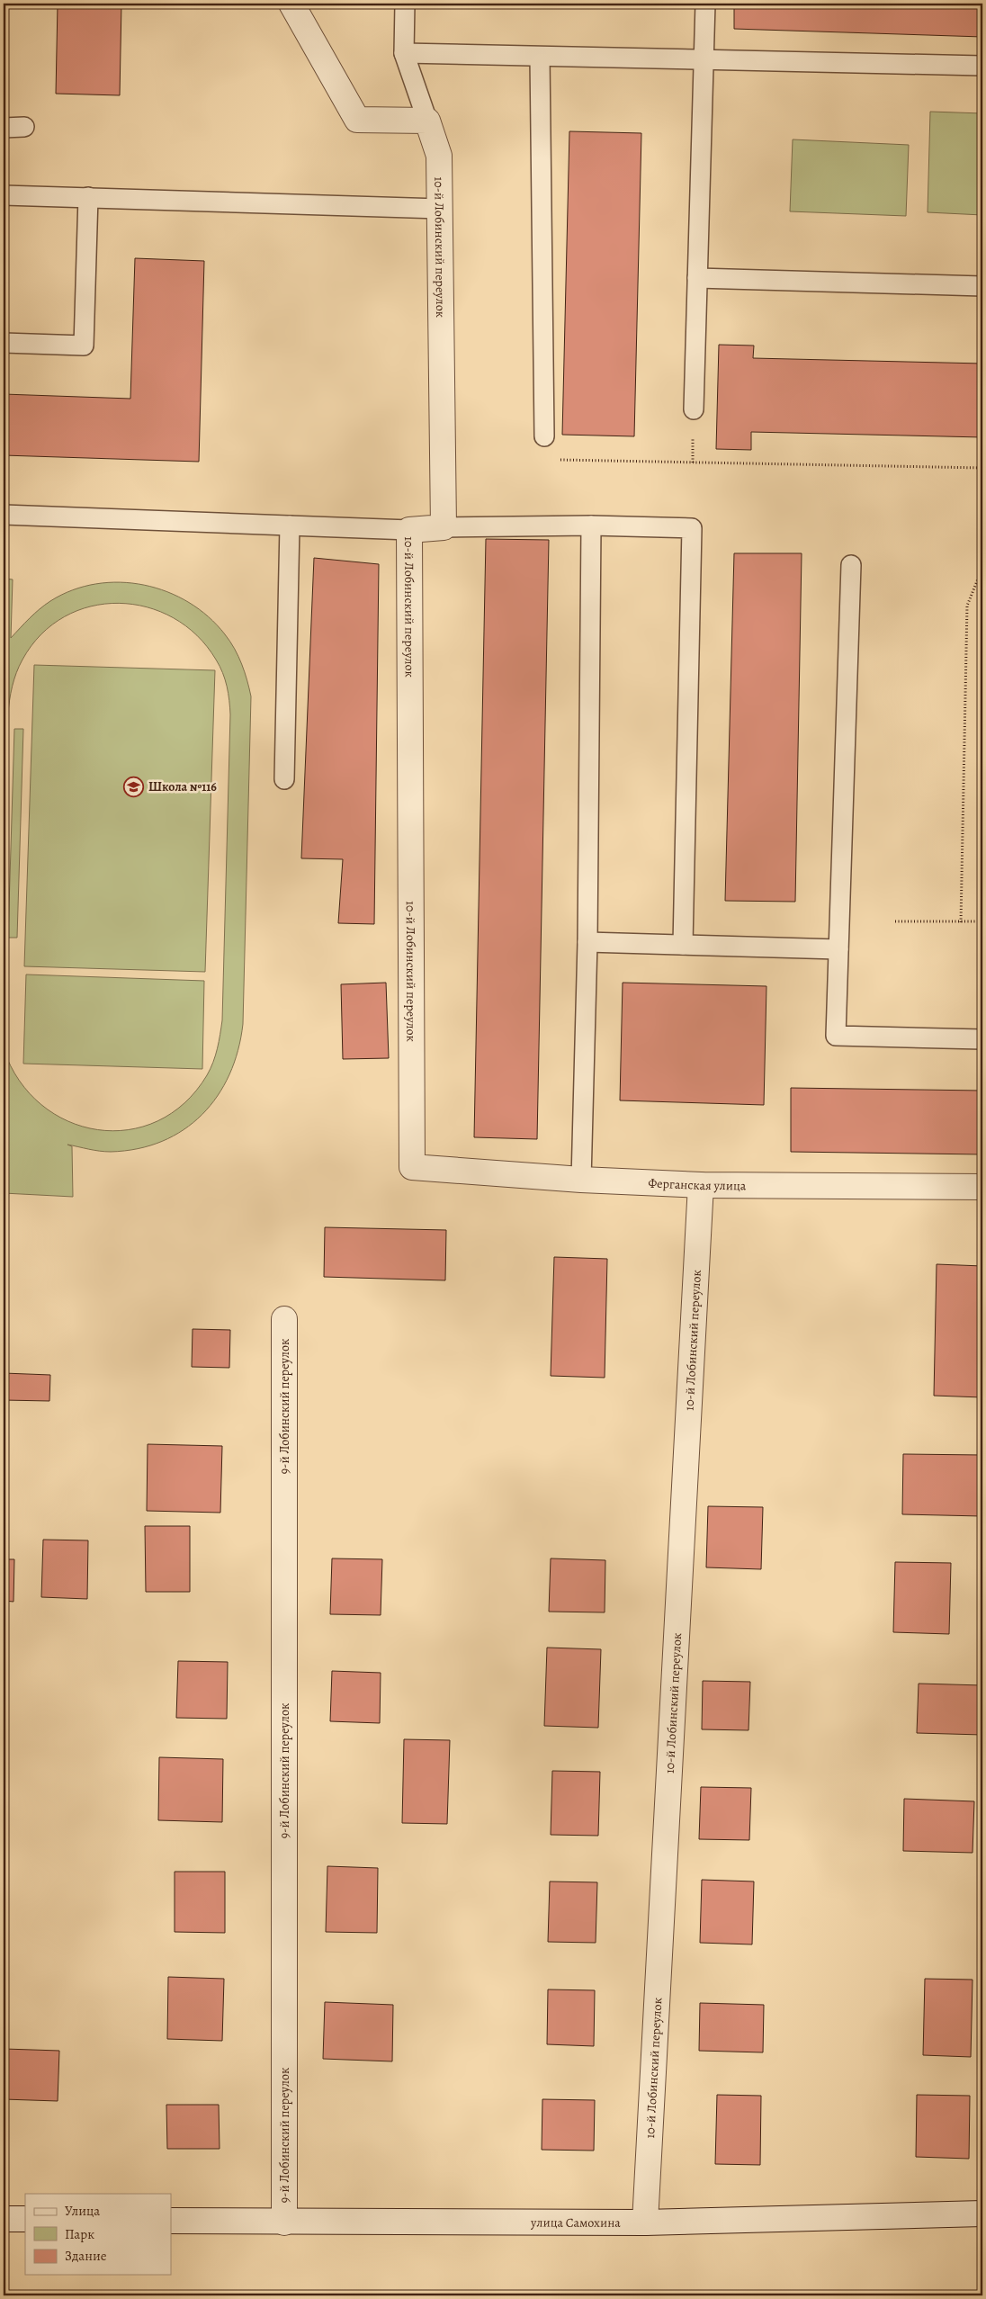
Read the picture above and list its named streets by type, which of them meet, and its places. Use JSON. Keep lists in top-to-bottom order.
{
  "streets": {
    "street": [
      "10-й Лобинский переулок",
      "Ферганская улица",
      "9-й Лобинский переулок",
      "улица Самохина"
    ]
  },
  "crossings": [
    ["10-й Лобинский переулок", "Ферганская улица"],
    ["10-й Лобинский переулок", "улица Самохина"],
    ["9-й Лобинский переулок", "улица Самохина"]
  ],
  "places": {
    "school or university": ["Школа №116"]
  },
  "legend": ["Улица", "Парк", "Здание"]
}
